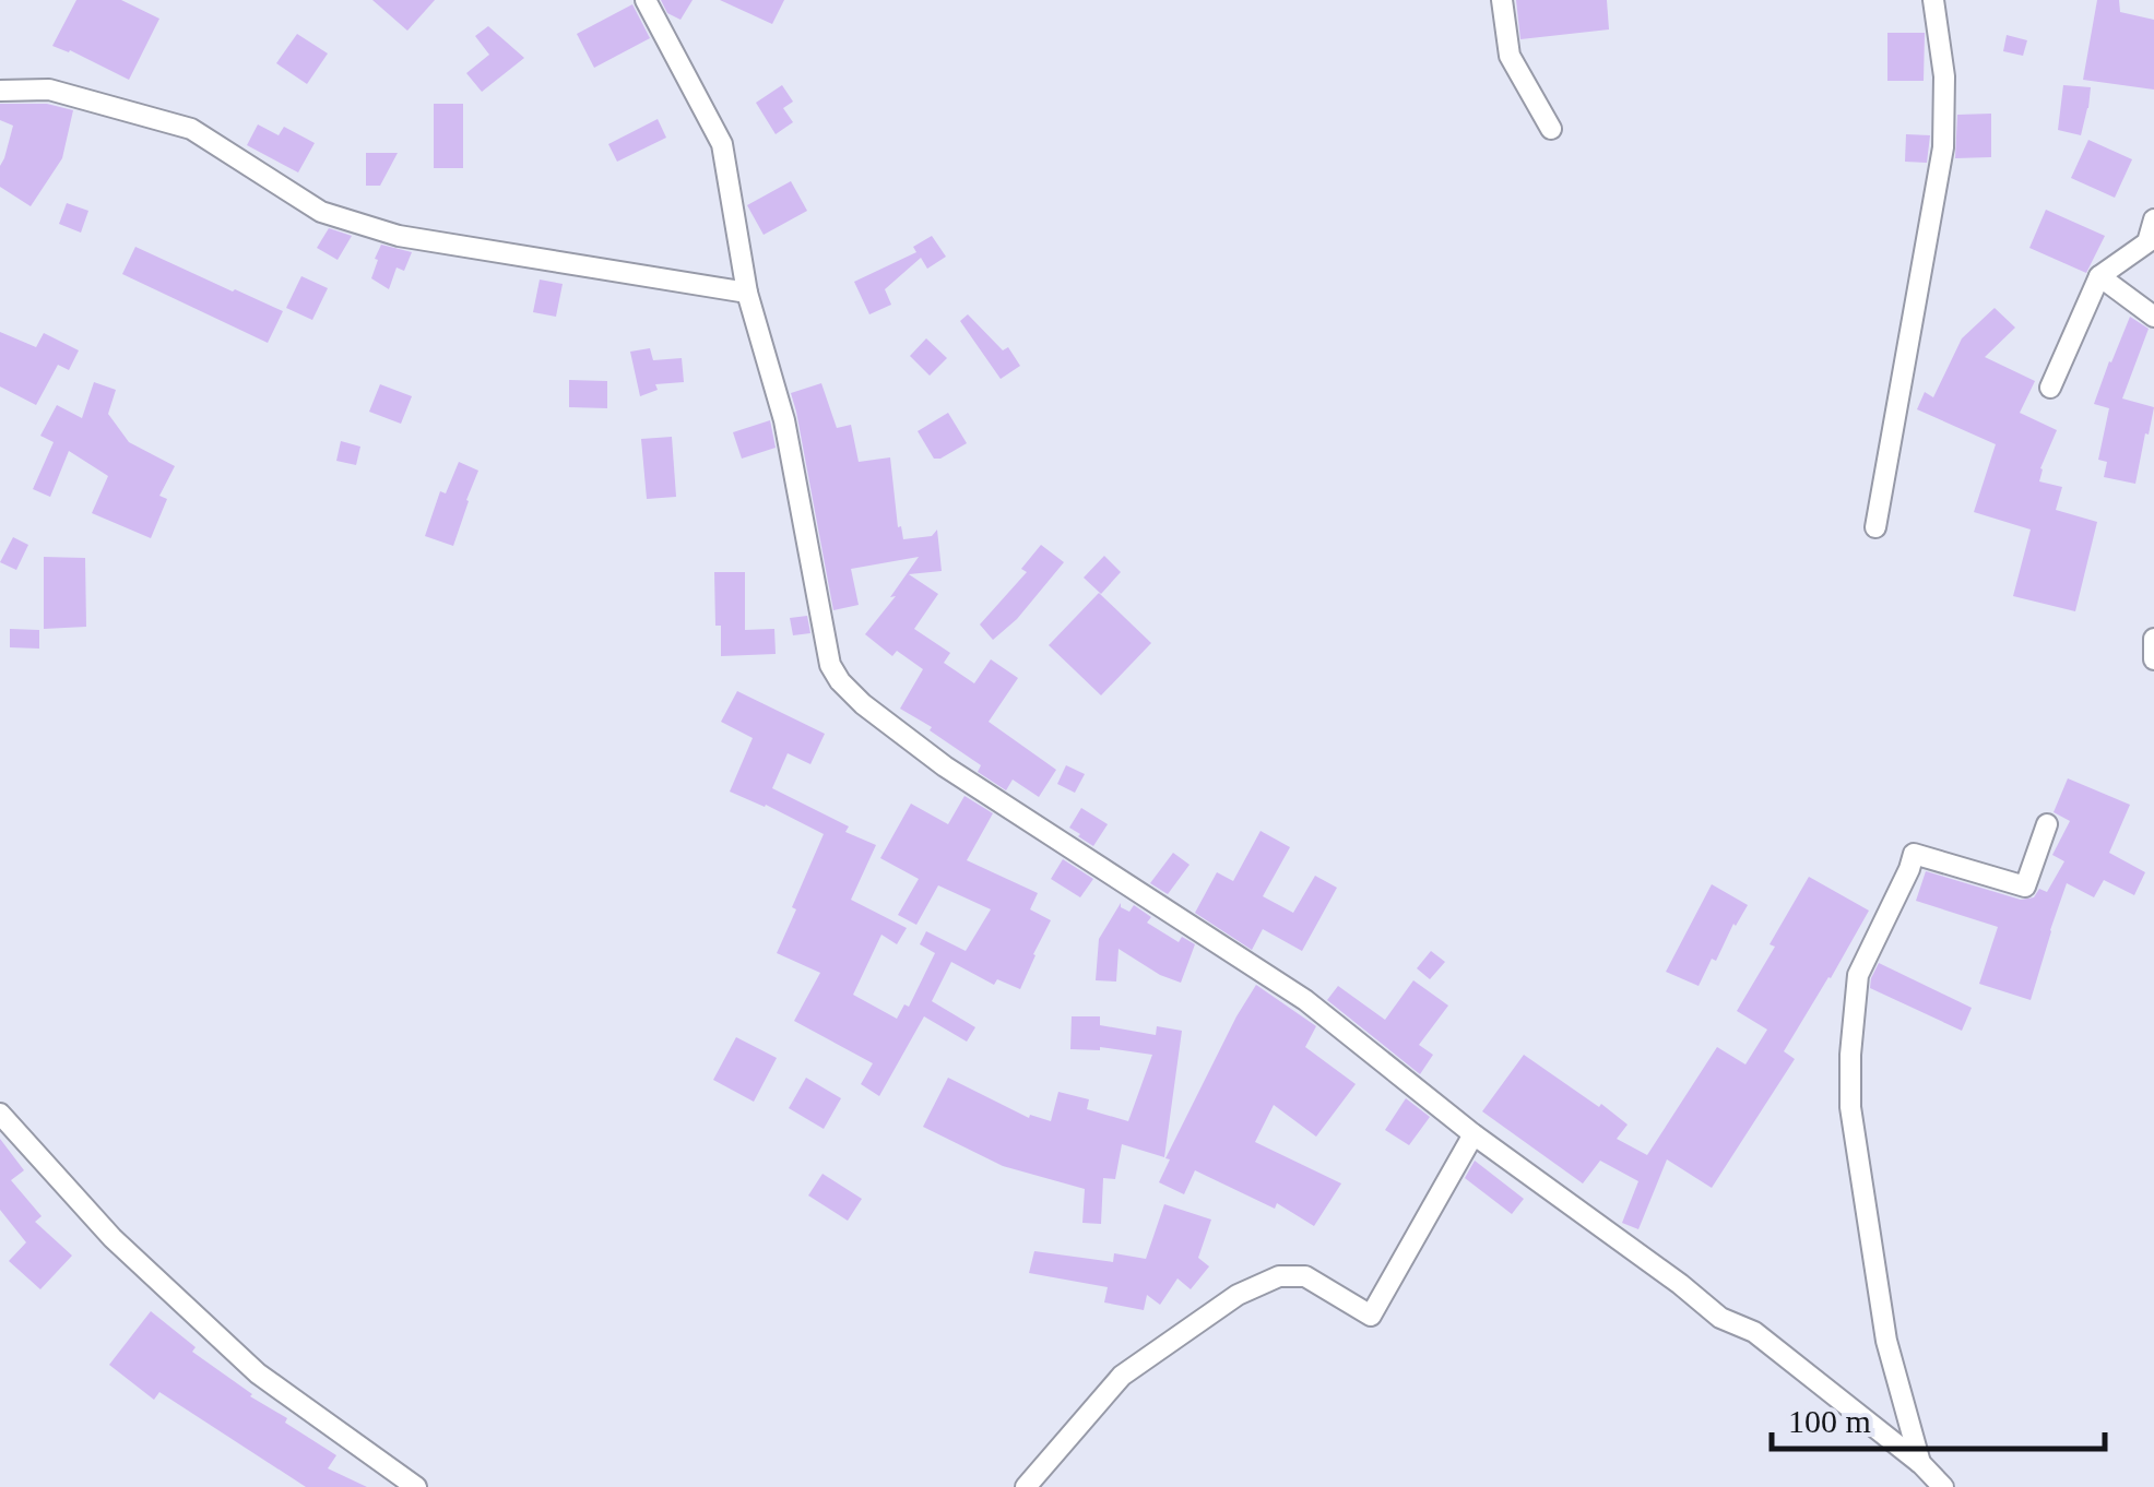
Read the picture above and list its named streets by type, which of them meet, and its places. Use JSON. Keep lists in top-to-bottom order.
{
  "scale_bar": "100 m"
}
